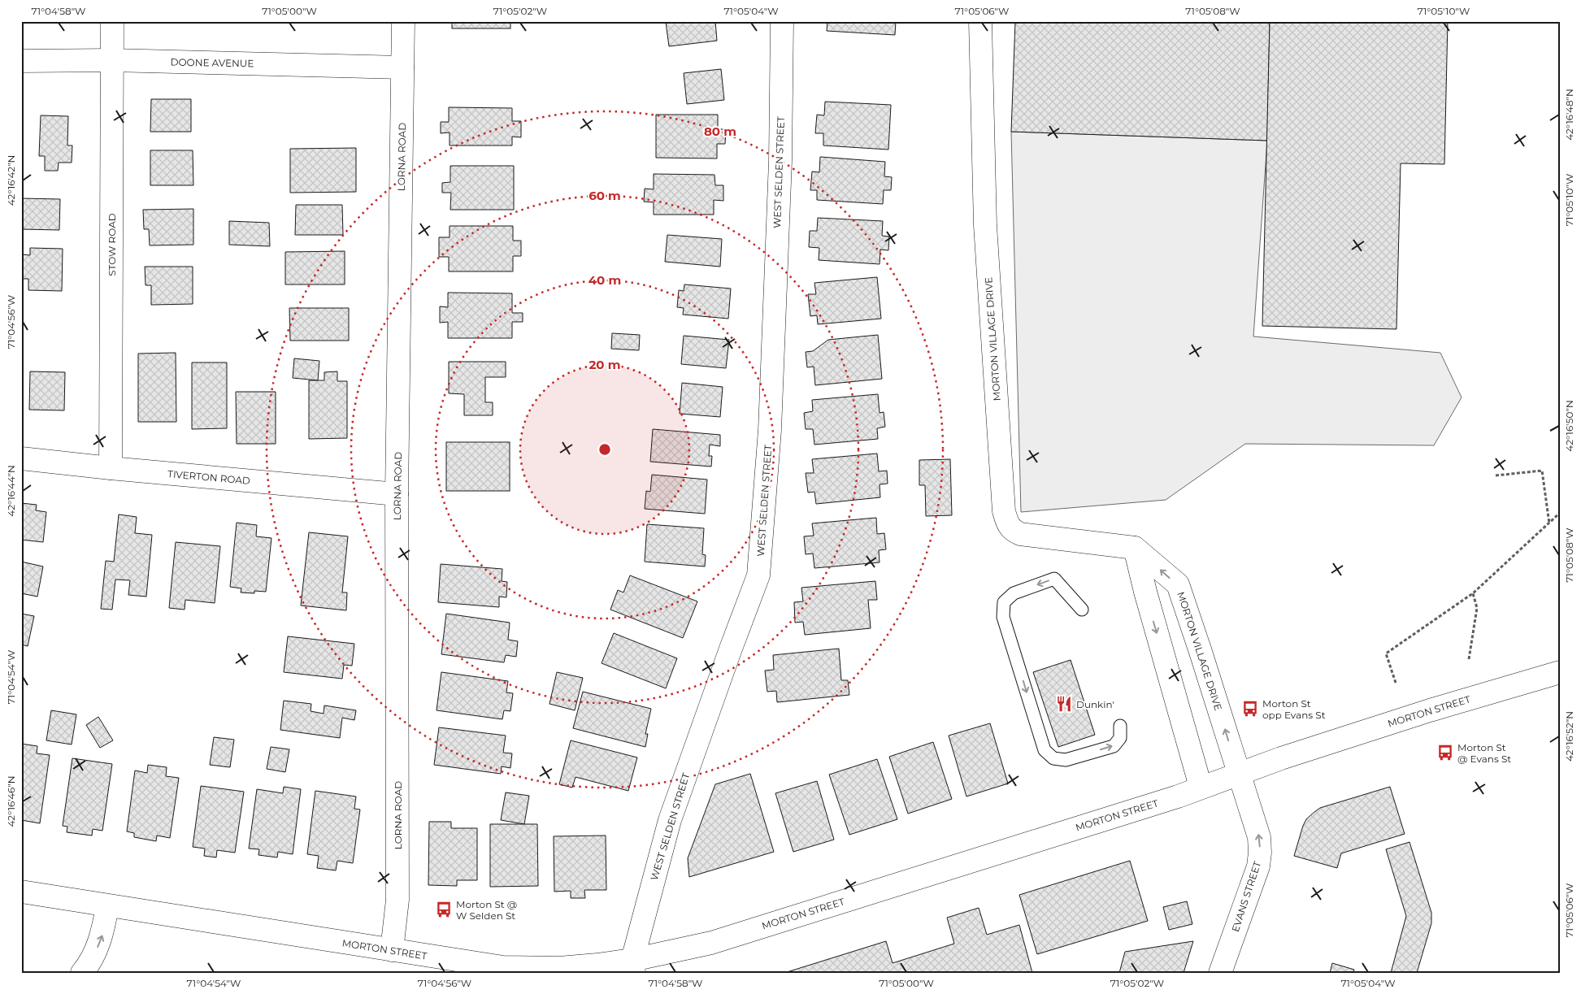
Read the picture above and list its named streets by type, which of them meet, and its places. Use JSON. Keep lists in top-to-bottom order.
{
  "streets": {
    "main road": [
      "DOONE AVENUE",
      "LORNA ROAD",
      "WEST SELDEN STREET",
      "STOW ROAD",
      "MORTON VILLAGE DRIVE",
      "TIVERTON ROAD",
      "MORTON STREET",
      "EVANS STREET"
    ]
  },
  "crossings": [
    ["DOONE AVENUE", "LORNA ROAD"],
    ["DOONE AVENUE", "STOW ROAD"],
    ["LORNA ROAD", "TIVERTON ROAD"],
    ["LORNA ROAD", "MORTON STREET"],
    ["WEST SELDEN STREET", "MORTON STREET"],
    ["STOW ROAD", "TIVERTON ROAD"],
    ["MORTON VILLAGE DRIVE", "MORTON STREET"],
    ["MORTON VILLAGE DRIVE", "EVANS STREET"],
    ["MORTON STREET", "EVANS STREET"]
  ],
  "one_way": ["EVANS STREET"],
  "places": {
    "restaurant": ["Dunkin'"],
    "bus stop": ["Morton St opp Evans St", "Morton St @ Evans St", "Morton St @ W Selden St"]
  },
  "coordinates": [
    "71°04'58\"W",
    "71°05'00\"W",
    "71°05'02\"W",
    "71°05'04\"W",
    "71°05'06\"W",
    "71°05'08\"W",
    "71°05'10\"W",
    "42°16'48\"N",
    "42°16'42\"N",
    "71°04'56\"W",
    "42°16'50\"N",
    "42°16'44\"N",
    "71°04'54\"W",
    "42°16'52\"N",
    "42°16'46\"N"
  ],
  "rings": [
    "80 m",
    "60 m",
    "40 m",
    "20 m"
  ]
}
